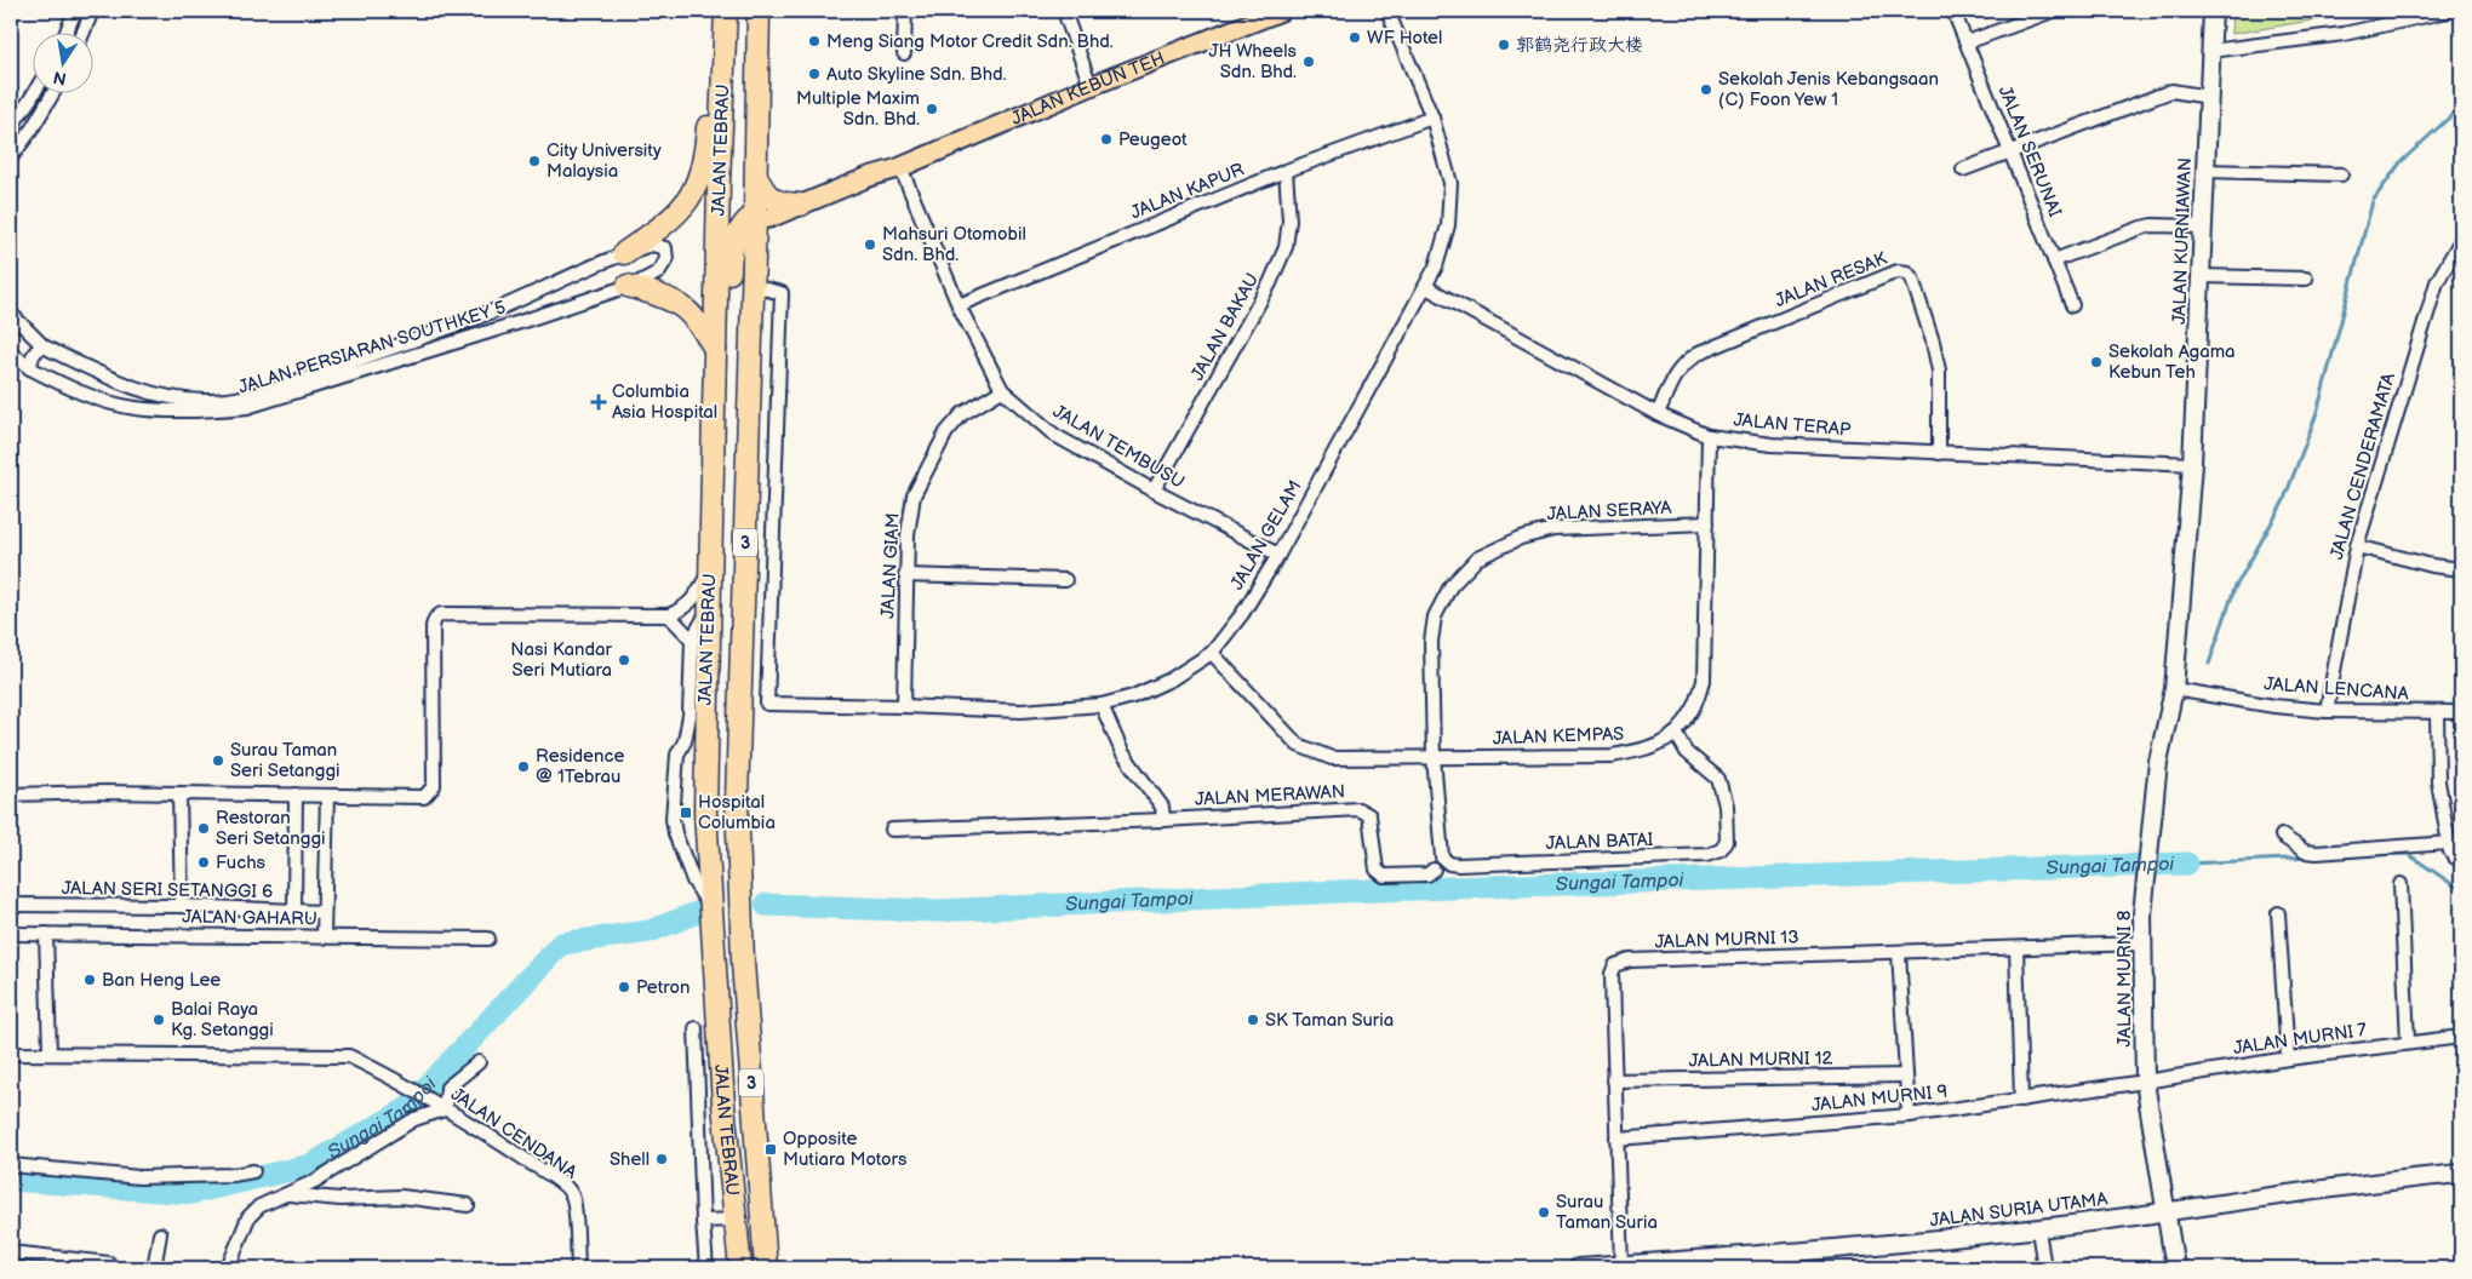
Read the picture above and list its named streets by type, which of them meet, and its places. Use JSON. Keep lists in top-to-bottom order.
{
  "streets": {
    "highway": ["JALAN TEBRAU", "3"],
    "main road": ["JALAN KEBUN TEH"],
    "street": [
      "JALAN SERUNAI",
      "JALAN KAPUR",
      "JALAN KURNIAWAN",
      "JALAN RESAK",
      "JALAN BAKAU",
      "JALAN PERSIARAN SOUTHKEY 5",
      "JALAN TERAP",
      "JALAN TEMBUSU",
      "JALAN CENDERAMATA",
      "JALAN SERAYA",
      "JALAN GELAM",
      "JALAN GIAM",
      "JALAN LENCANA",
      "JALAN KEMPAS",
      "JALAN MERAWAN",
      "JALAN BATAI",
      "JALAN SERI SETANGGI 6",
      "JALAN GAHARU",
      "JALAN MURNI 13",
      "JALAN MURNI 8",
      "JALAN MURNI 7",
      "JALAN MURNI 12",
      "JALAN MURNI 9",
      "JALAN CENDANA",
      "JALAN SURIA UTAMA"
    ]
  },
  "crossings": [
    ["JALAN KEBUN TEH", "JALAN TEBRAU"],
    ["JALAN KEBUN TEH", "JALAN TEMBUSU"],
    ["JALAN TEBRAU", "JALAN GELAM"],
    ["JALAN KAPUR", "JALAN BAKAU"],
    ["JALAN KAPUR", "JALAN TEMBUSU"],
    ["JALAN KAPUR", "JALAN GELAM"],
    ["JALAN KURNIAWAN", "JALAN TERAP"],
    ["JALAN KURNIAWAN", "JALAN LENCANA"],
    ["JALAN KURNIAWAN", "JALAN MURNI 8"],
    ["JALAN RESAK", "JALAN TERAP"],
    ["JALAN BAKAU", "JALAN TEMBUSU"],
    ["JALAN TERAP", "JALAN GELAM"],
    ["JALAN TERAP", "JALAN KEMPAS"],
    ["JALAN TEMBUSU", "JALAN GELAM"],
    ["JALAN TEMBUSU", "JALAN GIAM"],
    ["JALAN CENDERAMATA", "JALAN LENCANA"],
    ["JALAN SERAYA", "JALAN KEMPAS"],
    ["JALAN SERAYA", "JALAN BATAI"],
    ["JALAN GELAM", "JALAN GIAM"],
    ["JALAN GELAM", "JALAN KEMPAS"],
    ["JALAN LENCANA", "JALAN MURNI 8"],
    ["JALAN KEMPAS", "JALAN BATAI"],
    ["JALAN MURNI 13", "JALAN MURNI 8"],
    ["JALAN MURNI 13", "JALAN MURNI 12"],
    ["JALAN MURNI 13", "JALAN MURNI 9"],
    ["JALAN MURNI 13", "JALAN SURIA UTAMA"],
    ["JALAN MURNI 8", "JALAN MURNI 7"],
    ["JALAN MURNI 8", "JALAN MURNI 9"],
    ["JALAN MURNI 8", "JALAN SURIA UTAMA"],
    ["JALAN MURNI 7", "JALAN MURNI 9"]
  ],
  "water": ["Sungai Tampoi"],
  "places": {
    "other": [
      "WF Hotel",
      "Meng Siang Motor Credit Sdn. Bhd.",
      "郭鹤尧行政大楼",
      "JH Wheels Sdn. Bhd.",
      "Auto Skyline Sdn. Bhd.",
      "Sekolah Jenis Kebangsaan (C) Foon Yew 1",
      "Multiple Maxim Sdn. Bhd.",
      "Peugeot",
      "City University Malaysia",
      "Mahsuri Otomobil Sdn. Bhd.",
      "Sekolah Agama Kebun Teh",
      "Nasi Kandar Seri Mutiara",
      "Surau Taman Seri Setanggi",
      "Residence @ 1Tebrau",
      "Restoran Seri Setanggi",
      "Fuchs",
      "Ban Heng Lee",
      "Petron",
      "Balai Raya Kg. Setanggi",
      "SK Taman Suria",
      "Shell",
      "Surau Taman Suria"
    ],
    "health": ["Columbia Asia Hospital"],
    "transit": ["Hospital Columbia", "Opposite Mutiara Motors"]
  },
  "north": "bottom"
}
